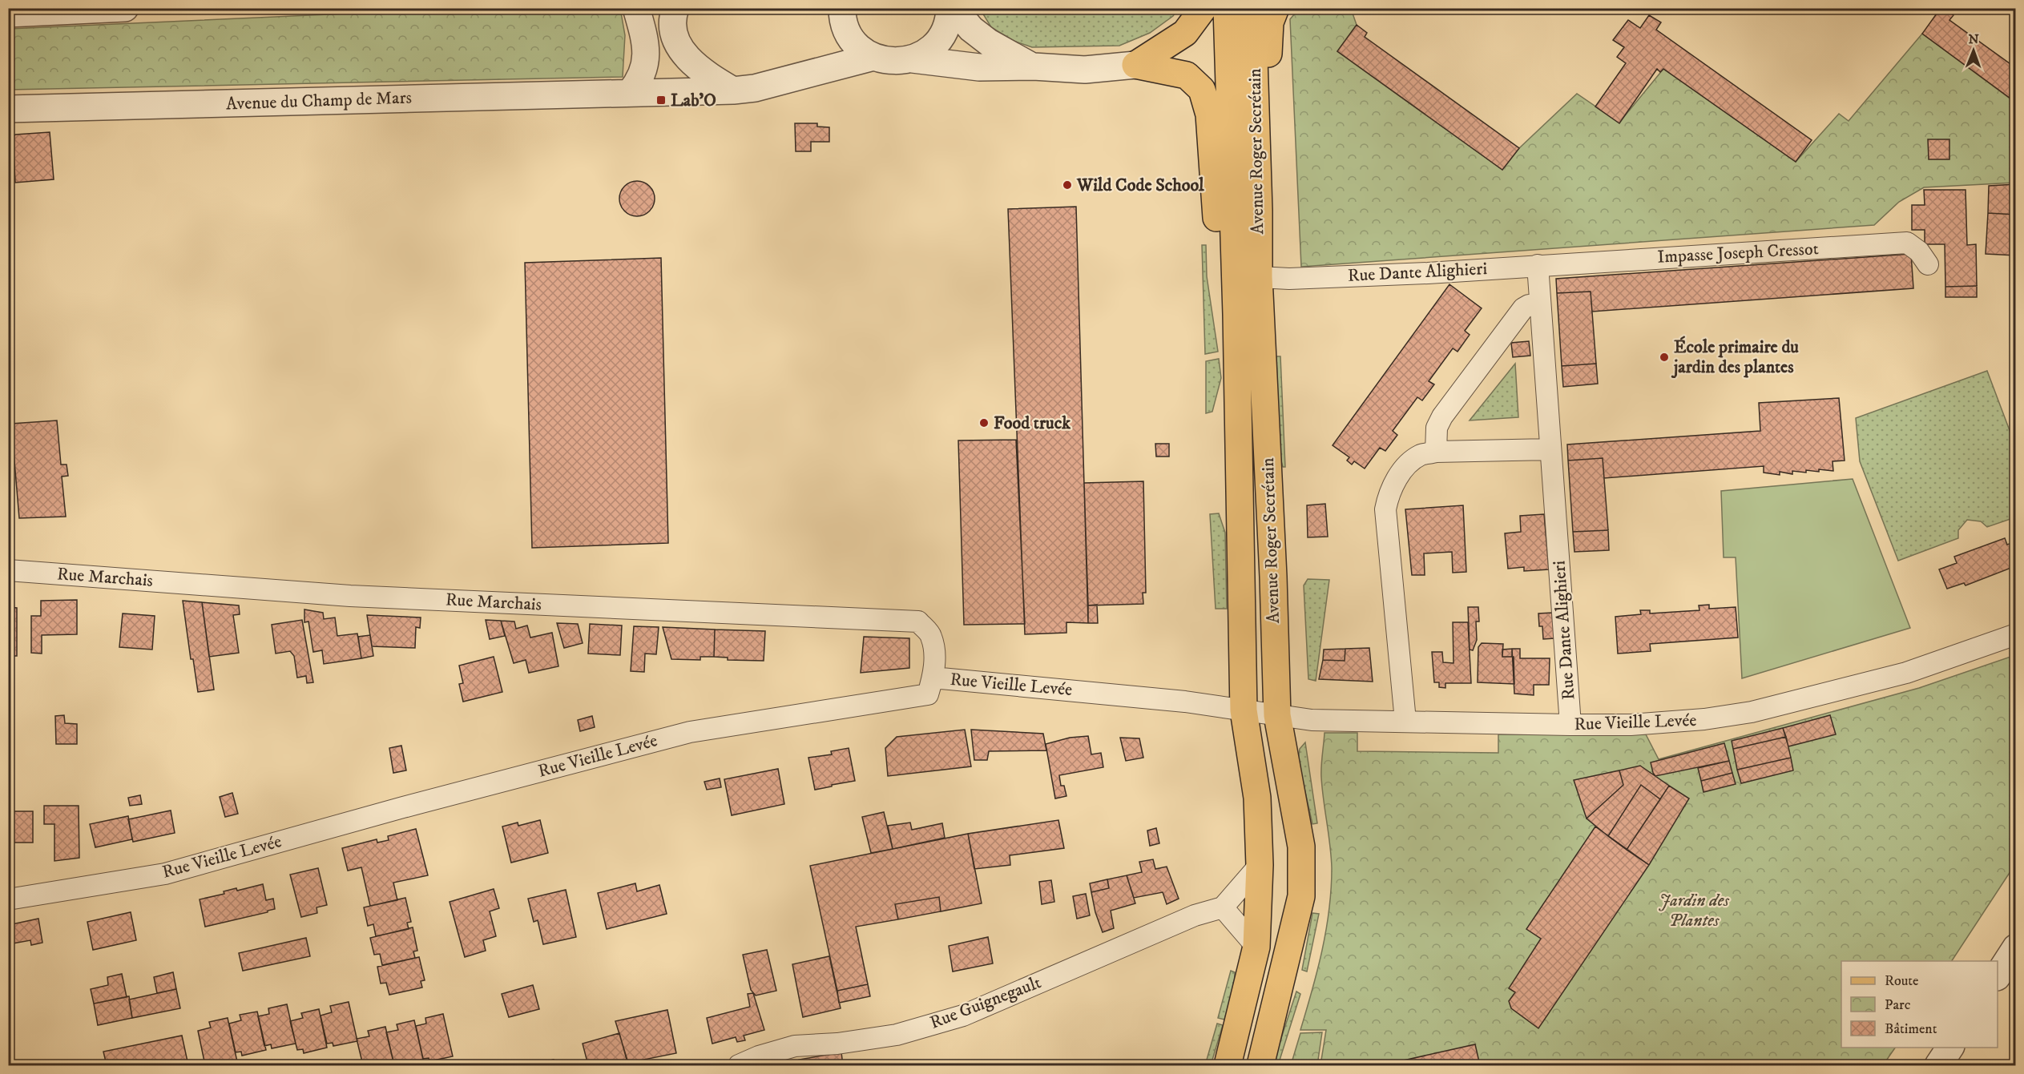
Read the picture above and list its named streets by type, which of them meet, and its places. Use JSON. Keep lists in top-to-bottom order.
{
  "streets": {
    "main road": ["Avenue Roger Secrétain"],
    "street": [
      "Avenue du Champ de Mars",
      "Impasse Joseph Cressot",
      "Rue Dante Alighieri",
      "Rue Marchais",
      "Rue Vieille Levée",
      "Rue Guignegault"
    ]
  },
  "crossings": [
    ["Avenue Roger Secrétain", "Rue Dante Alighieri"],
    ["Avenue Roger Secrétain", "Rue Vieille Levée"],
    ["Impasse Joseph Cressot", "Rue Dante Alighieri"],
    ["Rue Dante Alighieri", "Rue Vieille Levée"],
    ["Rue Marchais", "Rue Vieille Levée"]
  ],
  "parks": ["Jardin des Plantes"],
  "places": {
    "transit": ["Lab'O"],
    "other": ["Wild Code School", "École primaire du jardin des plantes", "Food truck"]
  },
  "legend": ["Route", "Parc", "Bâtiment"],
  "north": "top"
}
